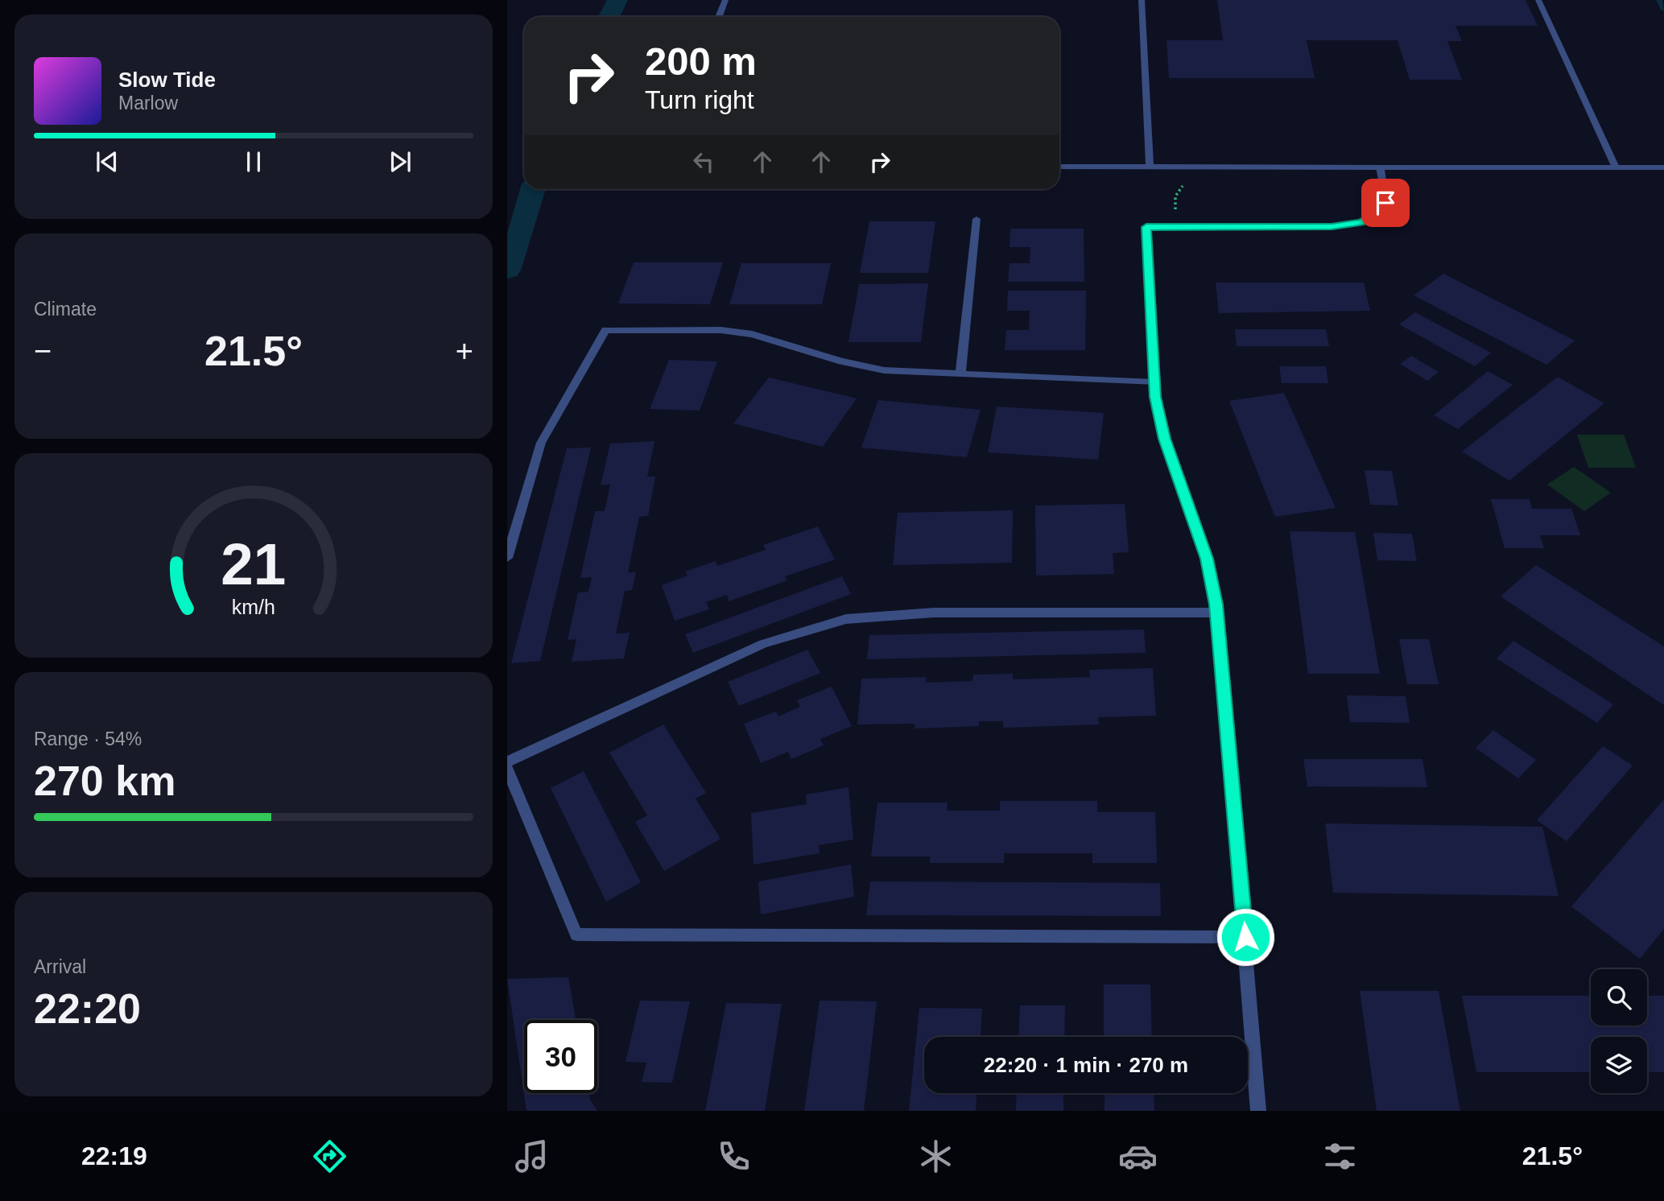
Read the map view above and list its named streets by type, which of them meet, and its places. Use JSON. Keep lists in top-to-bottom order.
{
  "page": {
    "turn": ["200 m", "Turn right"],
    "song": ["Slow Tide", "Marlow"],
    "tile": [
      "Climate",
      ["Range · 54%", "270 km"],
      ["Arrival", "22:20"]
    ],
    "heat": ["−", "21.5°", "+"],
    "limit": "30",
    "trip": "22:20 · 1 min · 270 m",
    "tabs": ["22:19", "21.5°"],
    "gauge": ["21", "km/h"]
  }
}
